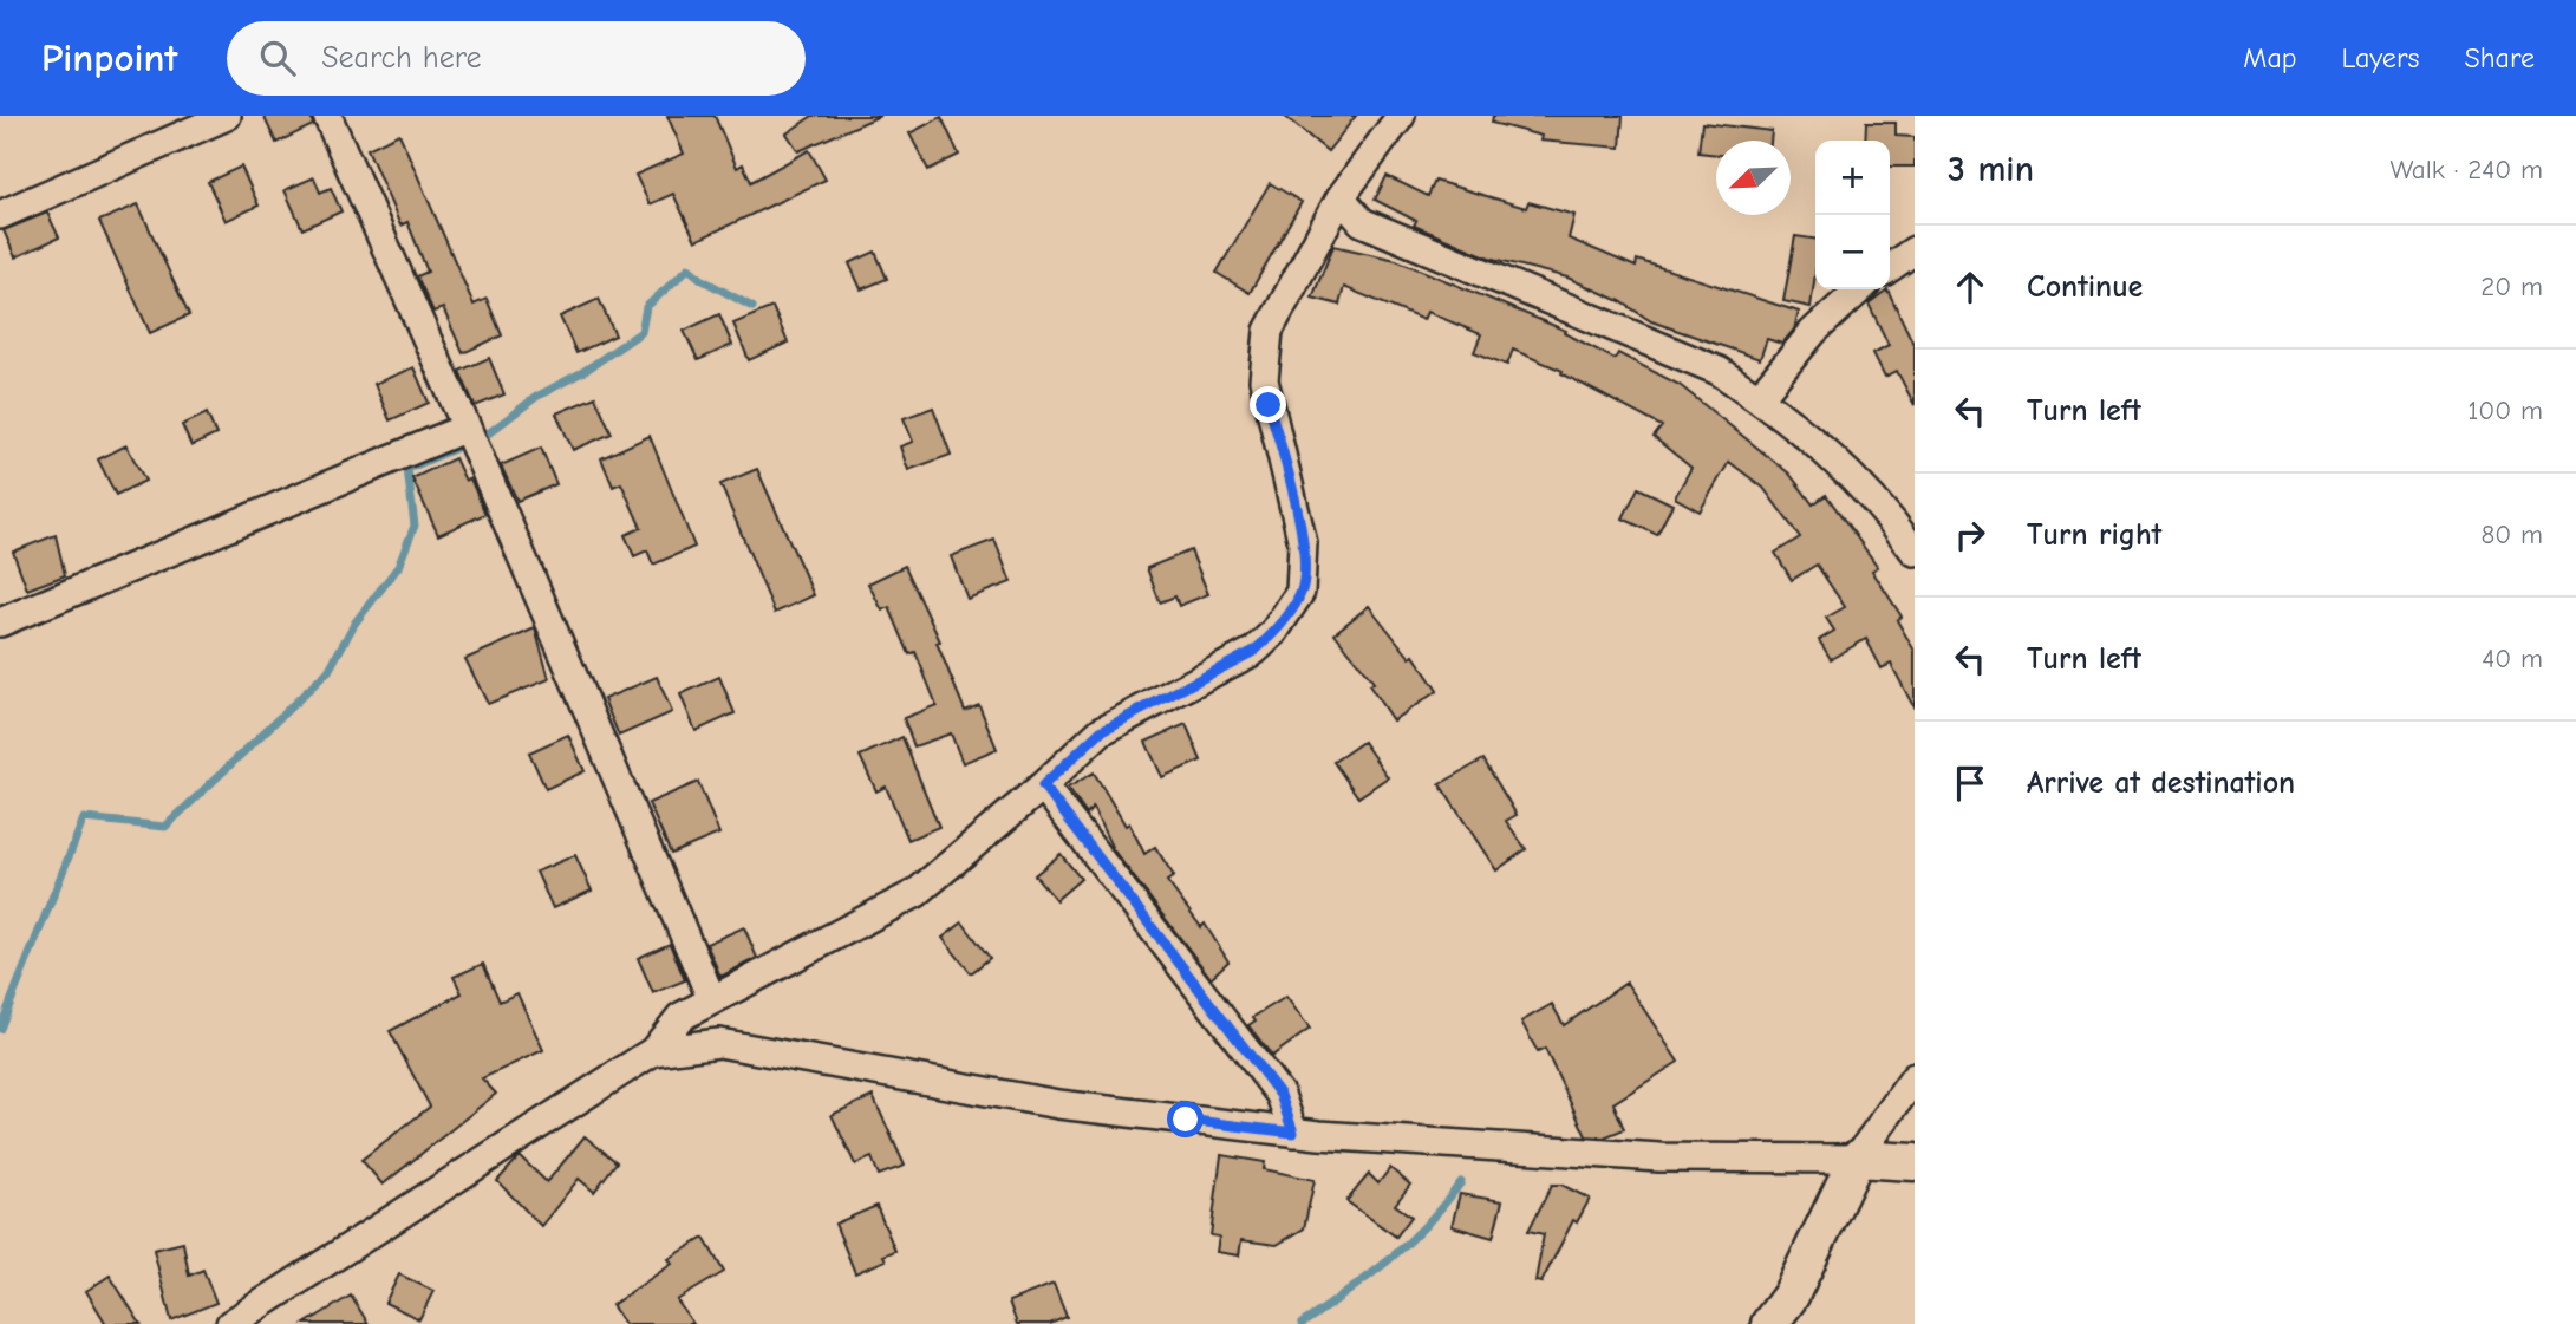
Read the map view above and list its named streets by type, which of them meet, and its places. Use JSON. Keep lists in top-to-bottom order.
{
  "north": "bottom left",
  "page": {
    "header": "Pinpoint",
    "search": "Search here",
    "nav": ["Map", "Layers", "Share"],
    "heading": ["3 min", "Walk · 240 m"],
    "map_buttons": ["+", "−"],
    "list": [
      ["Continue", "20 m"],
      ["Turn left", "100 m"],
      ["Turn right", "80 m"],
      ["Turn left", "40 m"],
      "Arrive at destination"
    ]
  }
}
